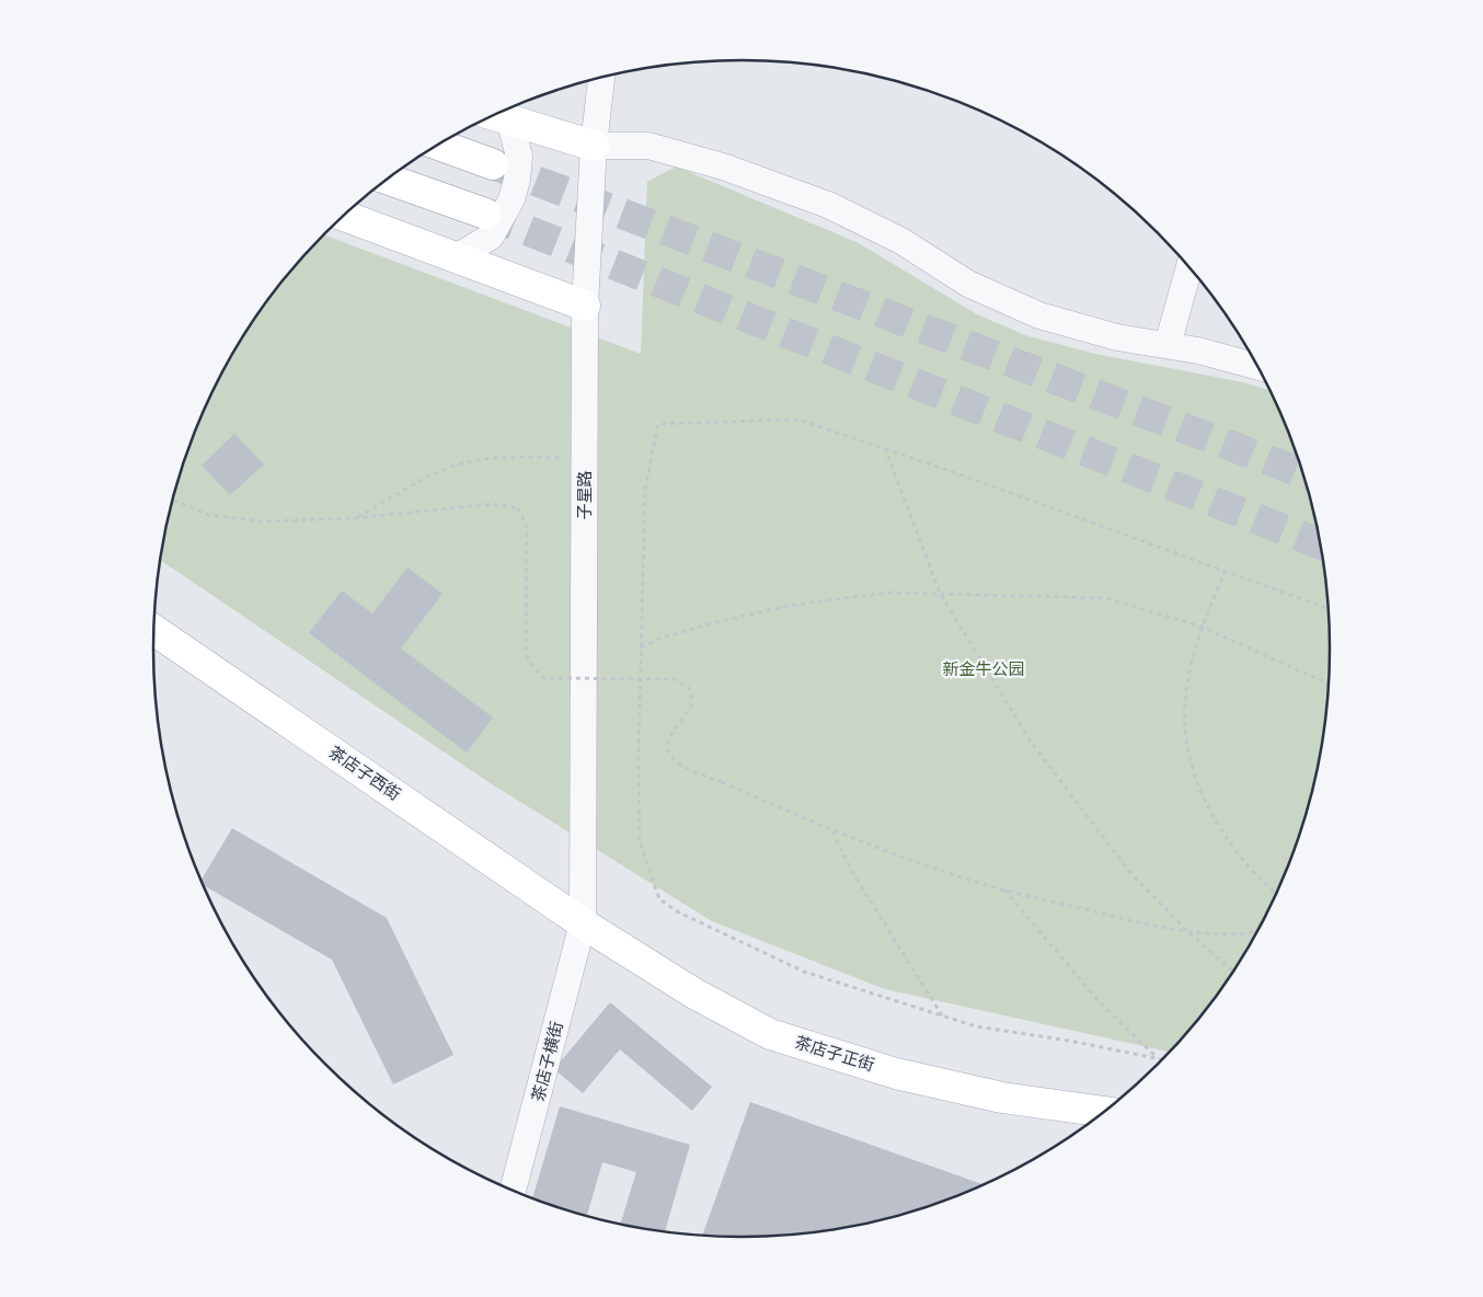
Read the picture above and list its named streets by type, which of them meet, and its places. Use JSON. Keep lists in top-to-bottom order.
{
  "streets": {
    "main road": ["茶店子西街", "茶店子正街"],
    "street": ["子星路", "茶店子横街"]
  },
  "crossings": [
    ["子星路", "茶店子西街"],
    ["子星路", "茶店子正街"],
    ["子星路", "茶店子横街"],
    ["茶店子西街", "茶店子正街"],
    ["茶店子西街", "茶店子横街"],
    ["茶店子正街", "茶店子横街"]
  ],
  "parks": ["新金牛公园"]
}
